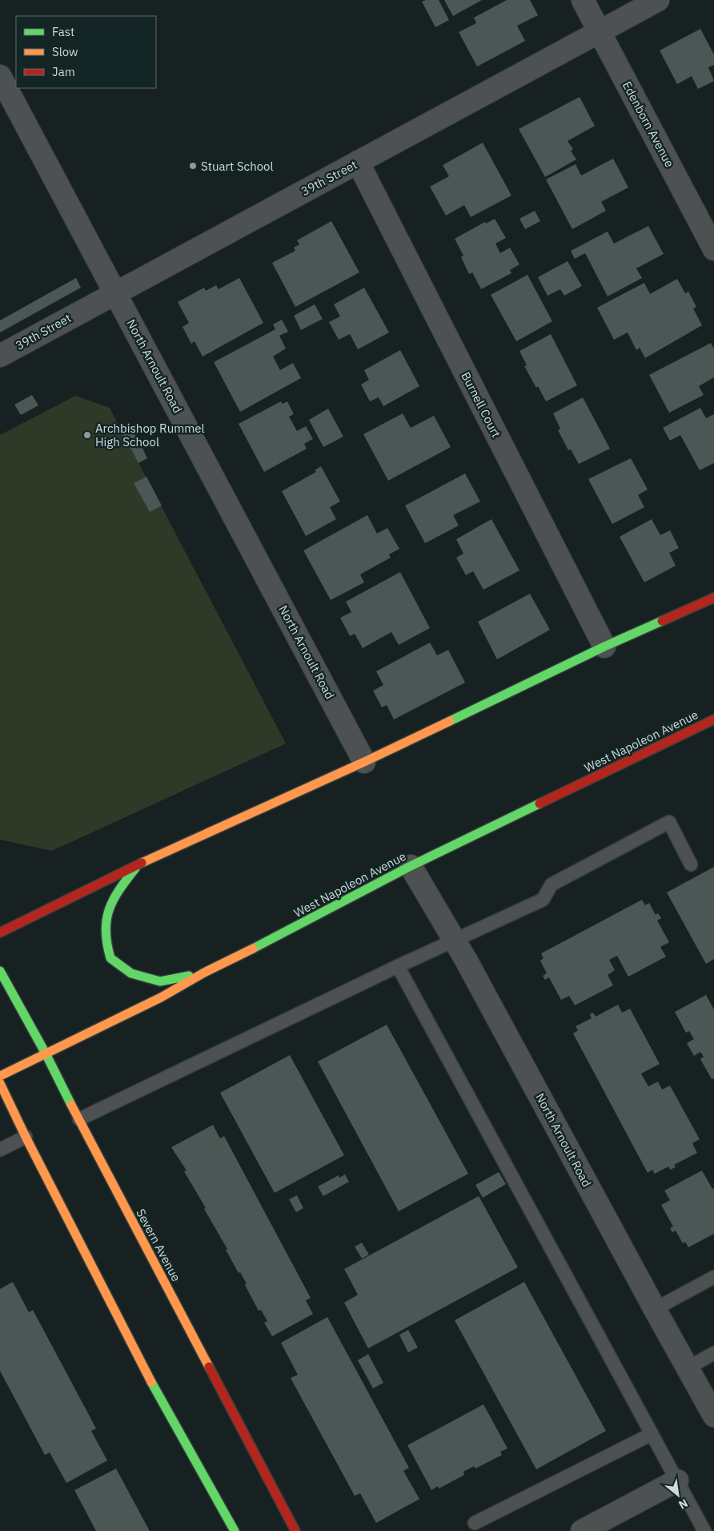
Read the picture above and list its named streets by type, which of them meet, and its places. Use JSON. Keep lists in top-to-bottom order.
{
  "streets": {
    "main road": ["West Napoleon Avenue", "Severn Avenue"],
    "street": [
      "Edenborn Avenue",
      "39th Street",
      "North Arnoult Road",
      "Burnell Court"
    ]
  },
  "crossings": [
    ["Edenborn Avenue", "39th Street"],
    ["39th Street", "North Arnoult Road"],
    ["39th Street", "Burnell Court"],
    ["North Arnoult Road", "West Napoleon Avenue"],
    ["West Napoleon Avenue", "Severn Avenue"]
  ],
  "places": ["Stuart School", "Archbishop Rummel High School"],
  "legend": ["Fast", "Slow", "Jam"],
  "north": "bottom right"
}
